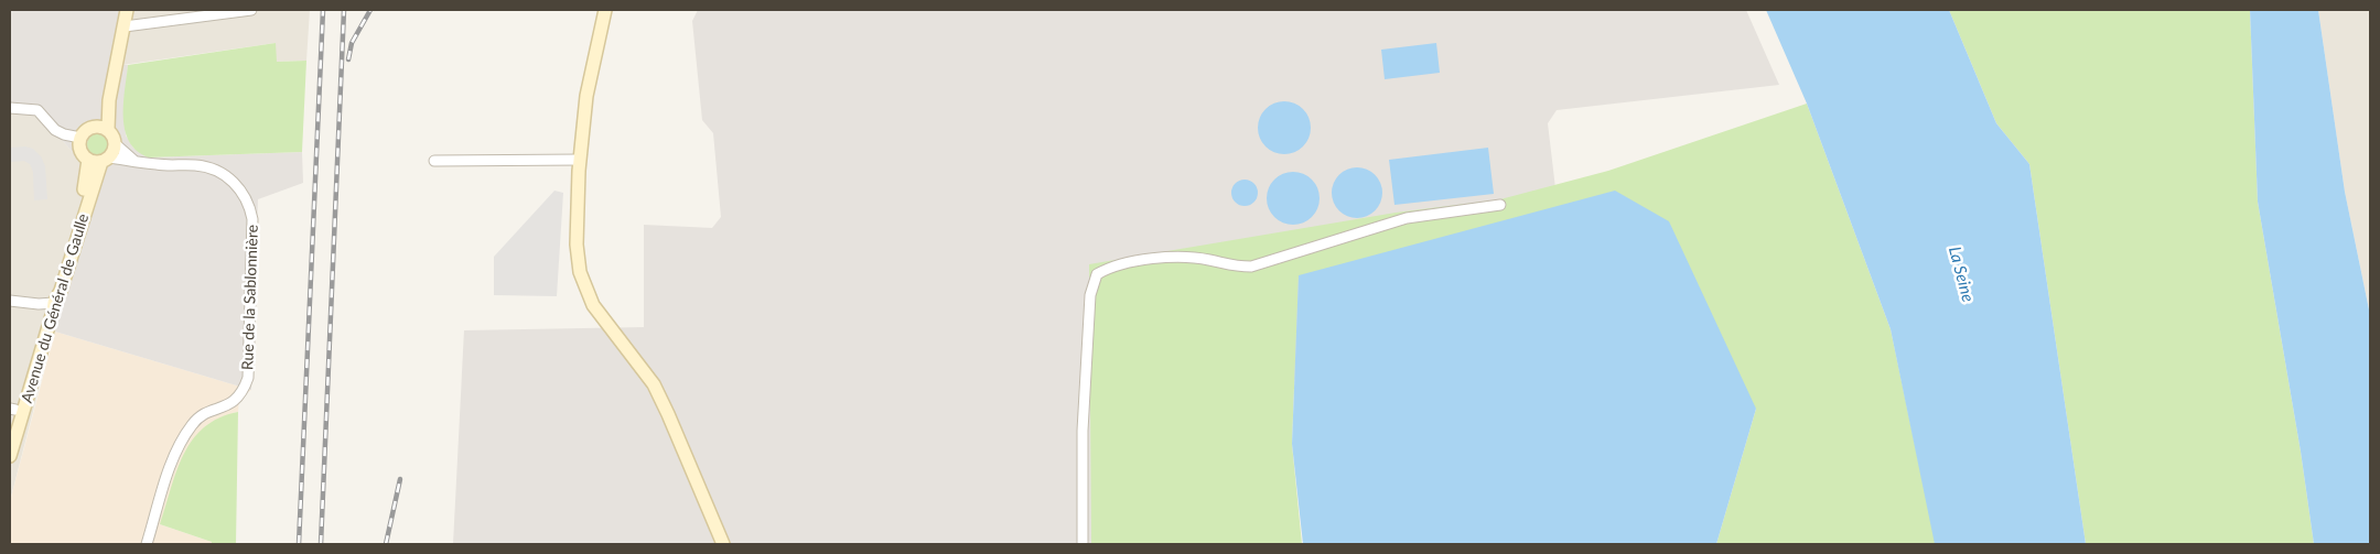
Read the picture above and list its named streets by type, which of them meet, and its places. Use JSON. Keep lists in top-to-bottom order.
{
  "streets": {
    "main road": ["Avenue du Général de Gaulle"],
    "street": ["Rue de la Sablonnière"]
  },
  "water": ["La Seine"]
}
